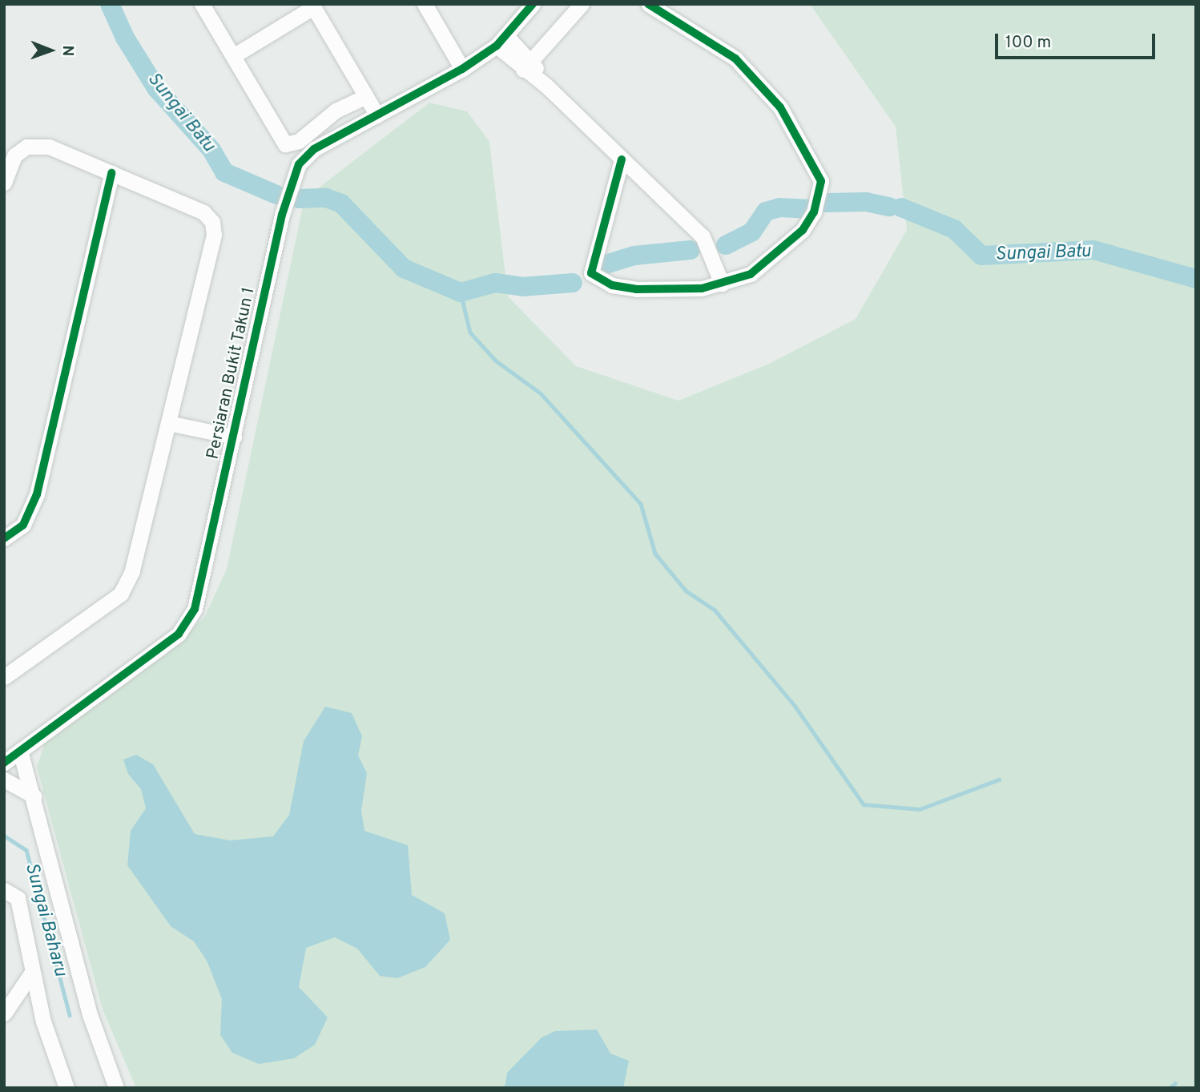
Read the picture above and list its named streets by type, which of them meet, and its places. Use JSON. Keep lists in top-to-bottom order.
{
  "streets": {
    "street": ["Persiaran Bukit Takun 1"]
  },
  "water": ["Sungai Batu", "Sungai Baharu"],
  "scale_bar": "100 m",
  "north": "right"
}
